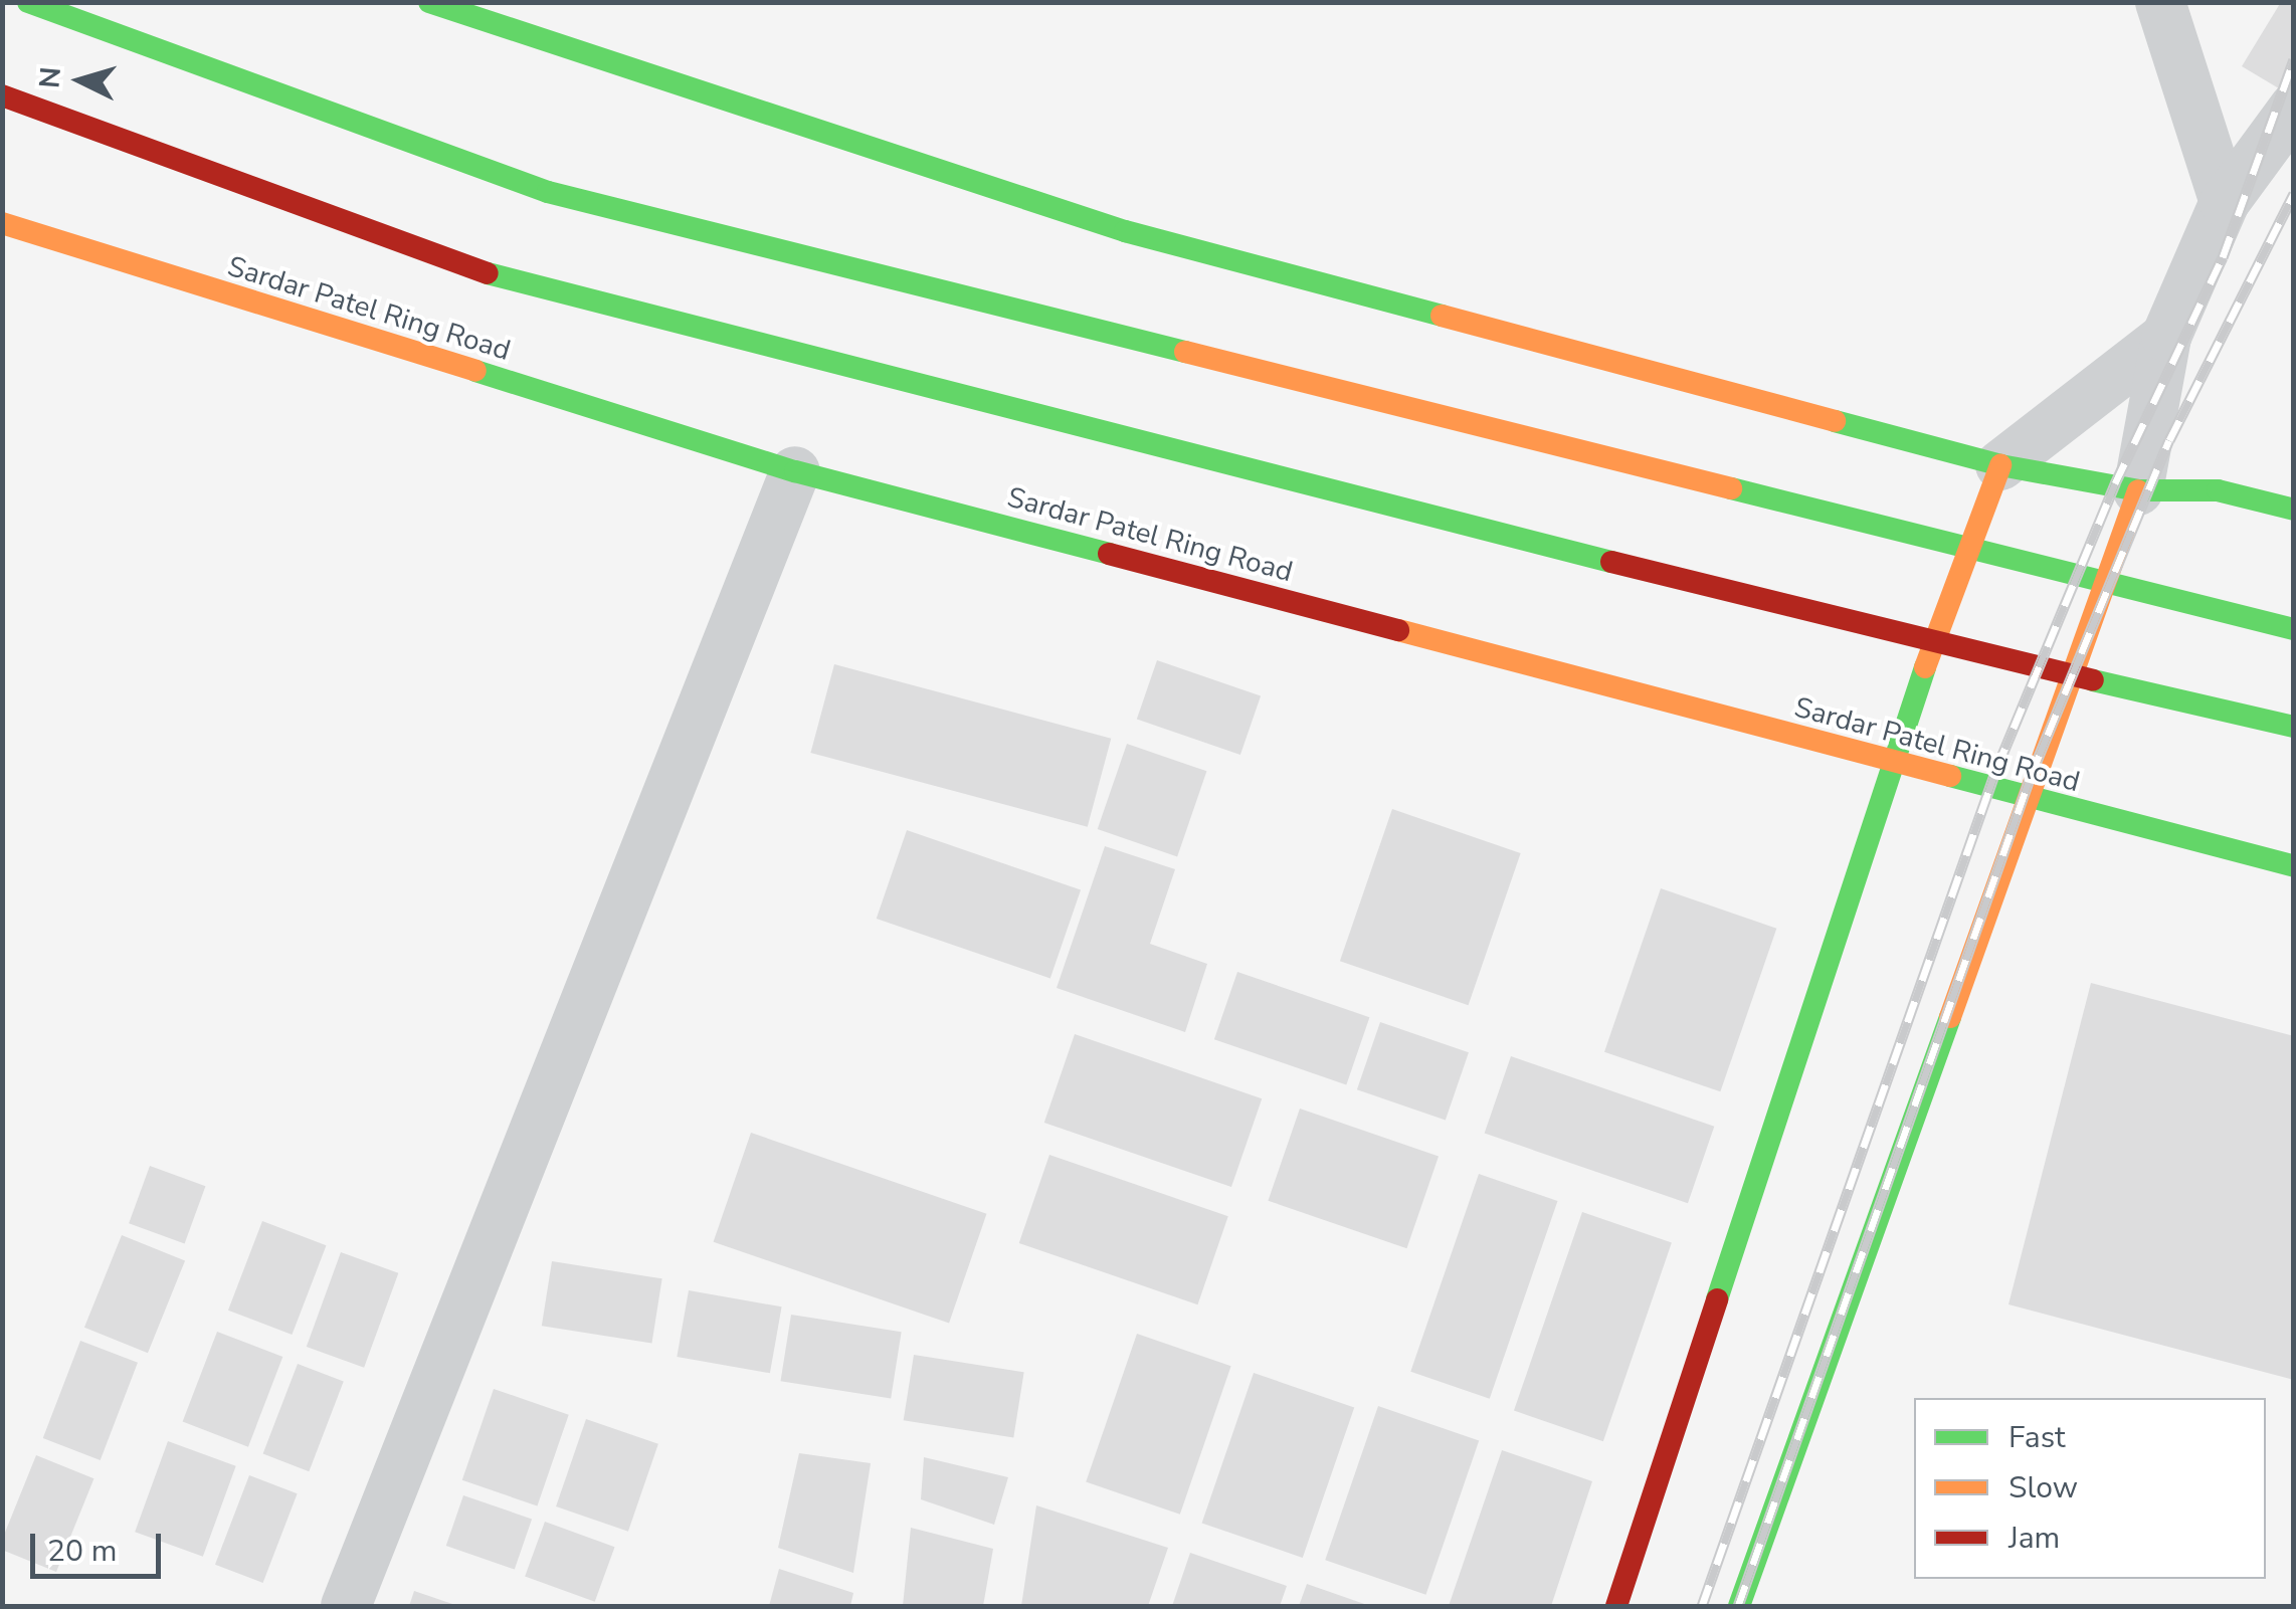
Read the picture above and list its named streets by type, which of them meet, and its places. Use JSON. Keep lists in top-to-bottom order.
{
  "streets": {
    "main road": ["Sardar Patel Ring Road"]
  },
  "legend": ["Fast", "Slow", "Jam"],
  "scale_bar": "20 m",
  "north": "left"
}
